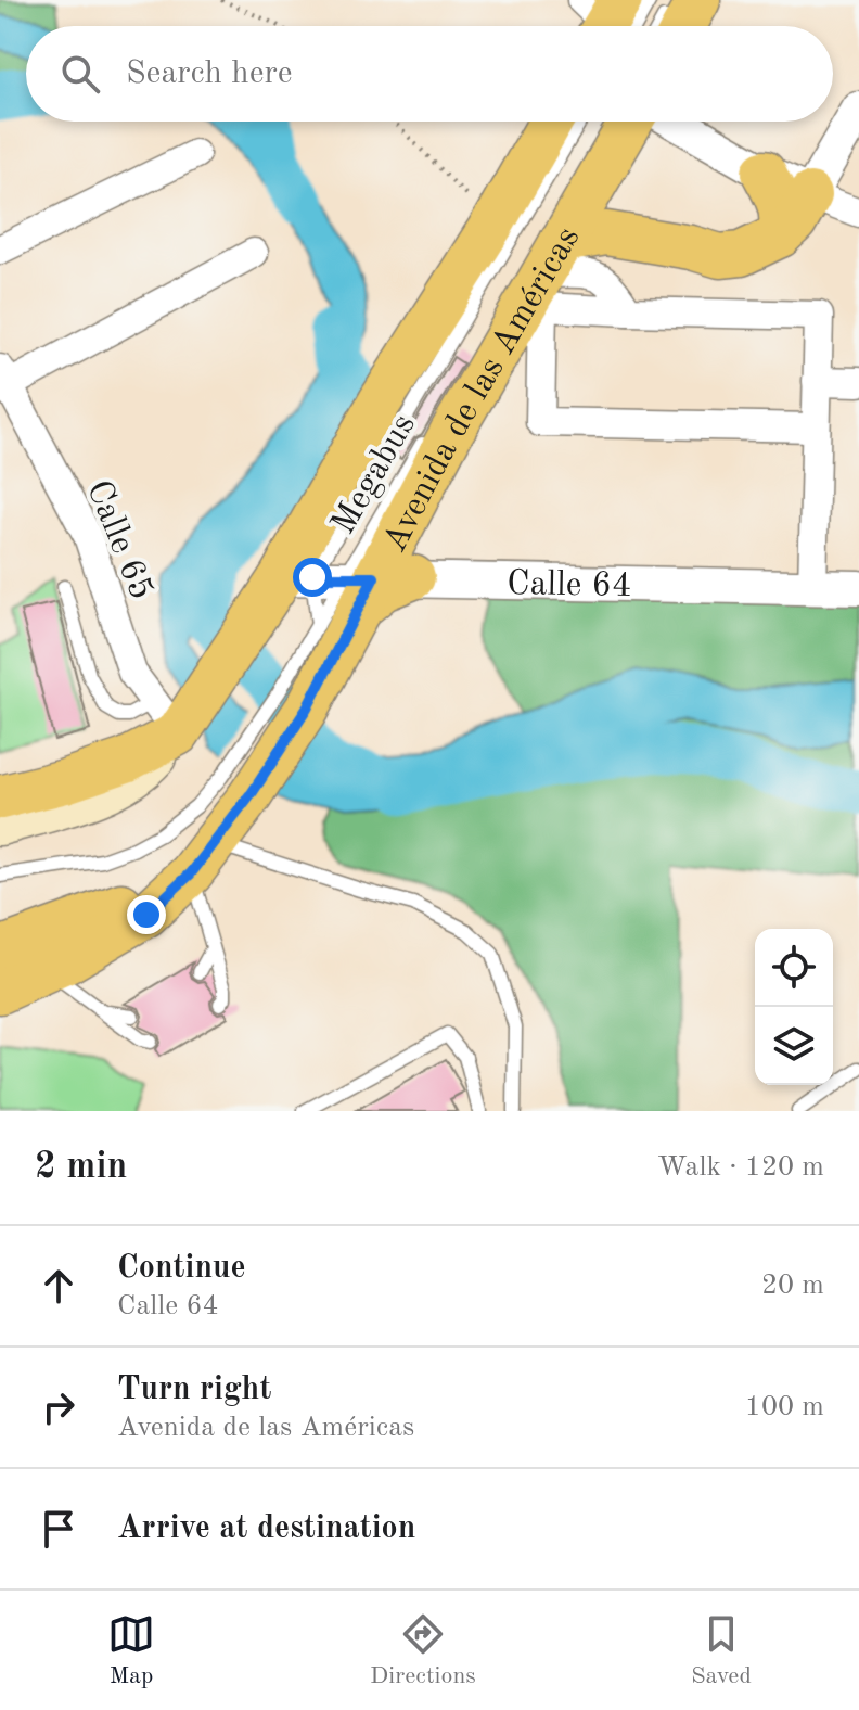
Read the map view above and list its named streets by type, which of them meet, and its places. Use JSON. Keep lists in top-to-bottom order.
{
  "streets": {
    "main road": ["Avenida de las Américas"],
    "street": ["Calle 65", "Calle 64"],
    "lane": ["Megabus"]
  },
  "crossings": [
    ["Avenida de las Américas", "Megabus"],
    ["Avenida de las Américas", "Calle 65"],
    ["Avenida de las Américas", "Calle 64"],
    ["Megabus", "Calle 64"]
  ],
  "page": {
    "search": "Search here",
    "heading": ["2 min", "Walk · 120 m"],
    "list": [
      ["Continue", "Calle 64", "20 m"],
      ["Turn right", "Avenida de las Américas", "100 m"],
      "Arrive at destination"
    ],
    "nav": ["Map", "Directions", "Saved"]
  }
}
